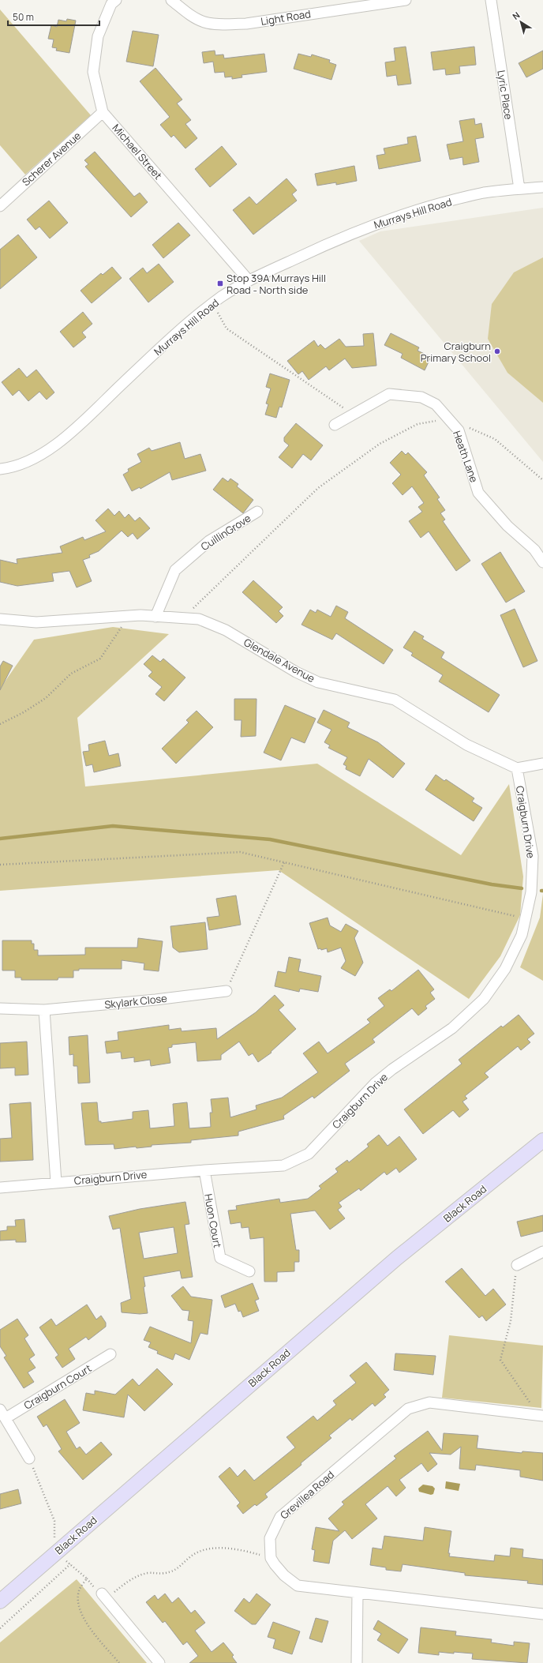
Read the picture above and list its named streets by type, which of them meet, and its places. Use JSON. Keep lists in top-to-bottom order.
{
  "streets": {
    "main road": ["Black Road"],
    "street": [
      "Light Road",
      "Lyric Place",
      "Michael Street",
      "Scherer Avenue",
      "Murrays Hill Road",
      "Heath Lane",
      "CuillinGrove",
      "Glendale Avenue",
      "Craigburn Drive",
      "Skylark Close",
      "Huon Court",
      "Craigburn Court",
      "Grevillea Road"
    ]
  },
  "crossings": [
    ["Lyric Place", "Murrays Hill Road"],
    ["Michael Street", "Scherer Avenue"],
    ["Michael Street", "Murrays Hill Road"],
    ["CuillinGrove", "Glendale Avenue"],
    ["Glendale Avenue", "Craigburn Drive"],
    ["Craigburn Drive", "Huon Court"]
  ],
  "places": {
    "transit": ["Stop 39A Murrays Hill Road - North side"],
    "other": ["Craigburn Primary School"]
  },
  "scale_bar": "50 m",
  "north": "top left"
}
